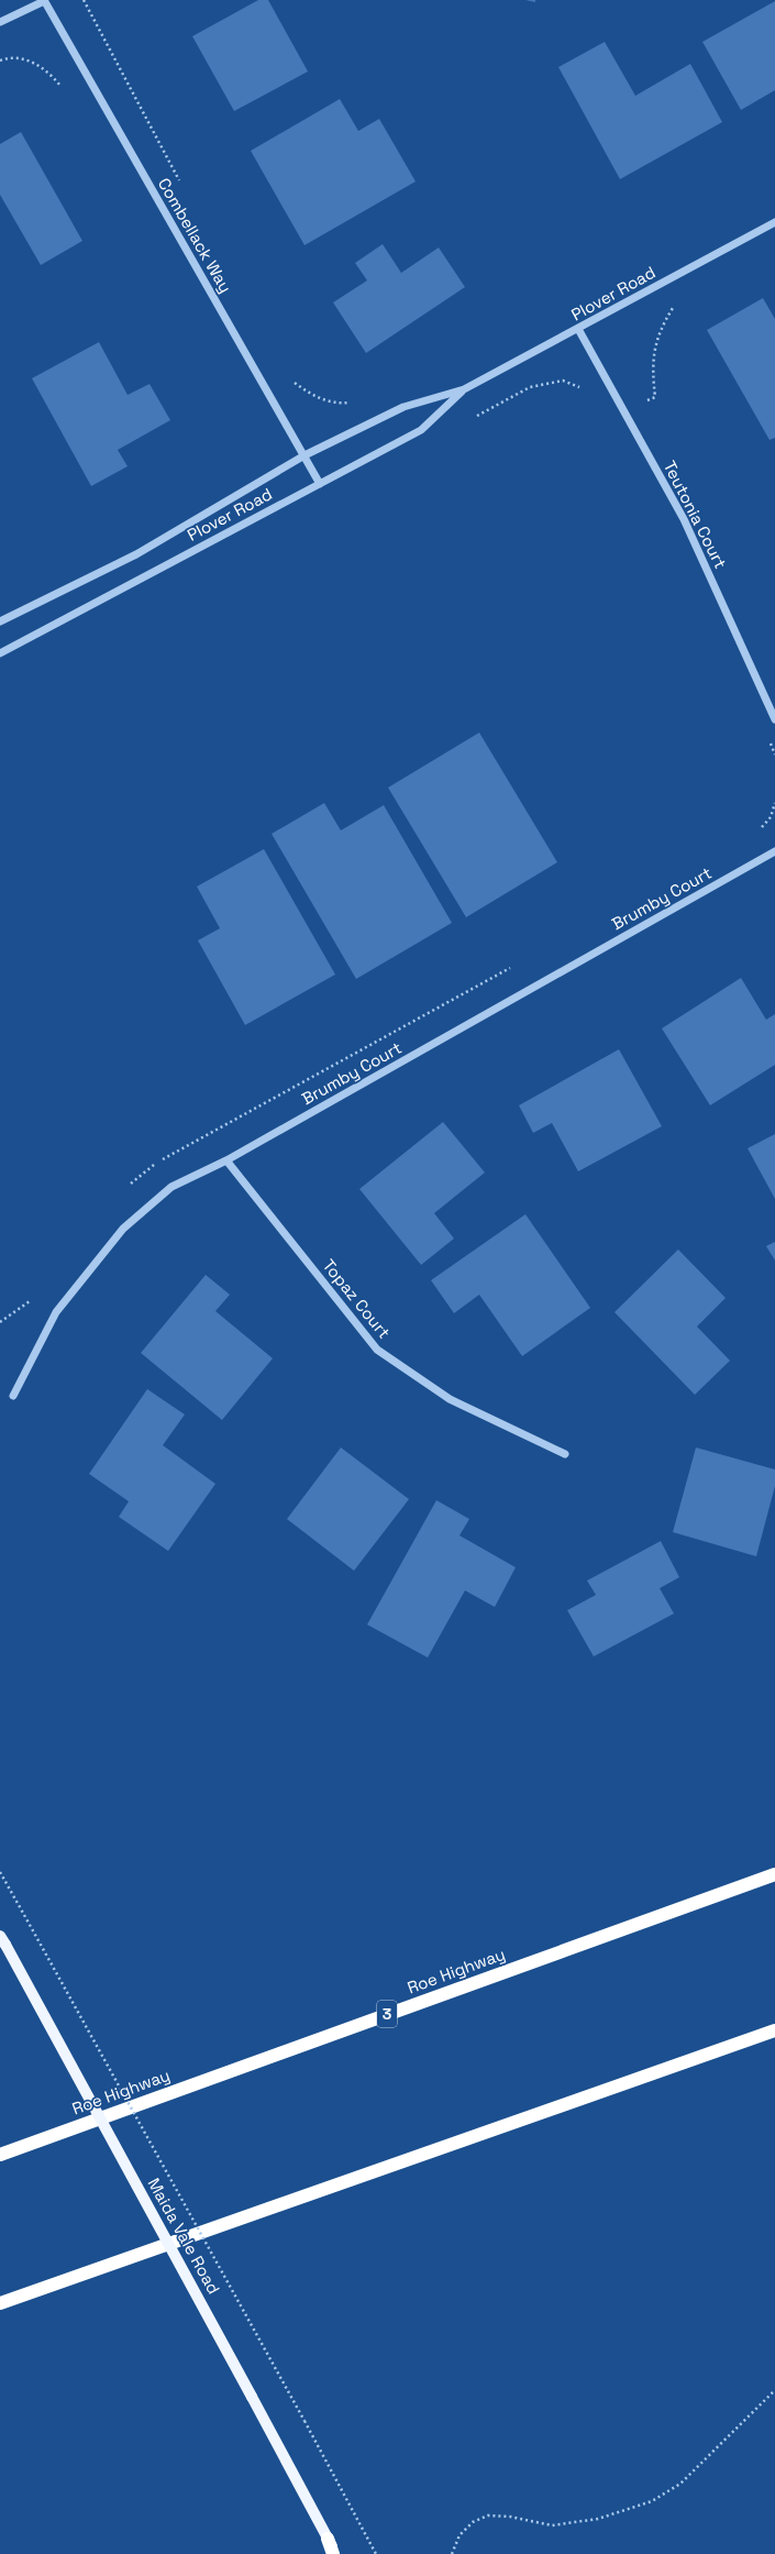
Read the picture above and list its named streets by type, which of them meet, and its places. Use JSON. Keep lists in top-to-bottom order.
{
  "streets": {
    "highway": ["Roe Highway", "3"],
    "main road": ["Maida Vale Road"],
    "street": [
      "Combellack Way",
      "Plover Road",
      "Teutonia Court",
      "Brumby Court",
      "Topaz Court"
    ]
  },
  "crossings": [
    ["Combellack Way", "Plover Road"],
    ["Plover Road", "Teutonia Court"],
    ["Brumby Court", "Topaz Court"]
  ]
}
